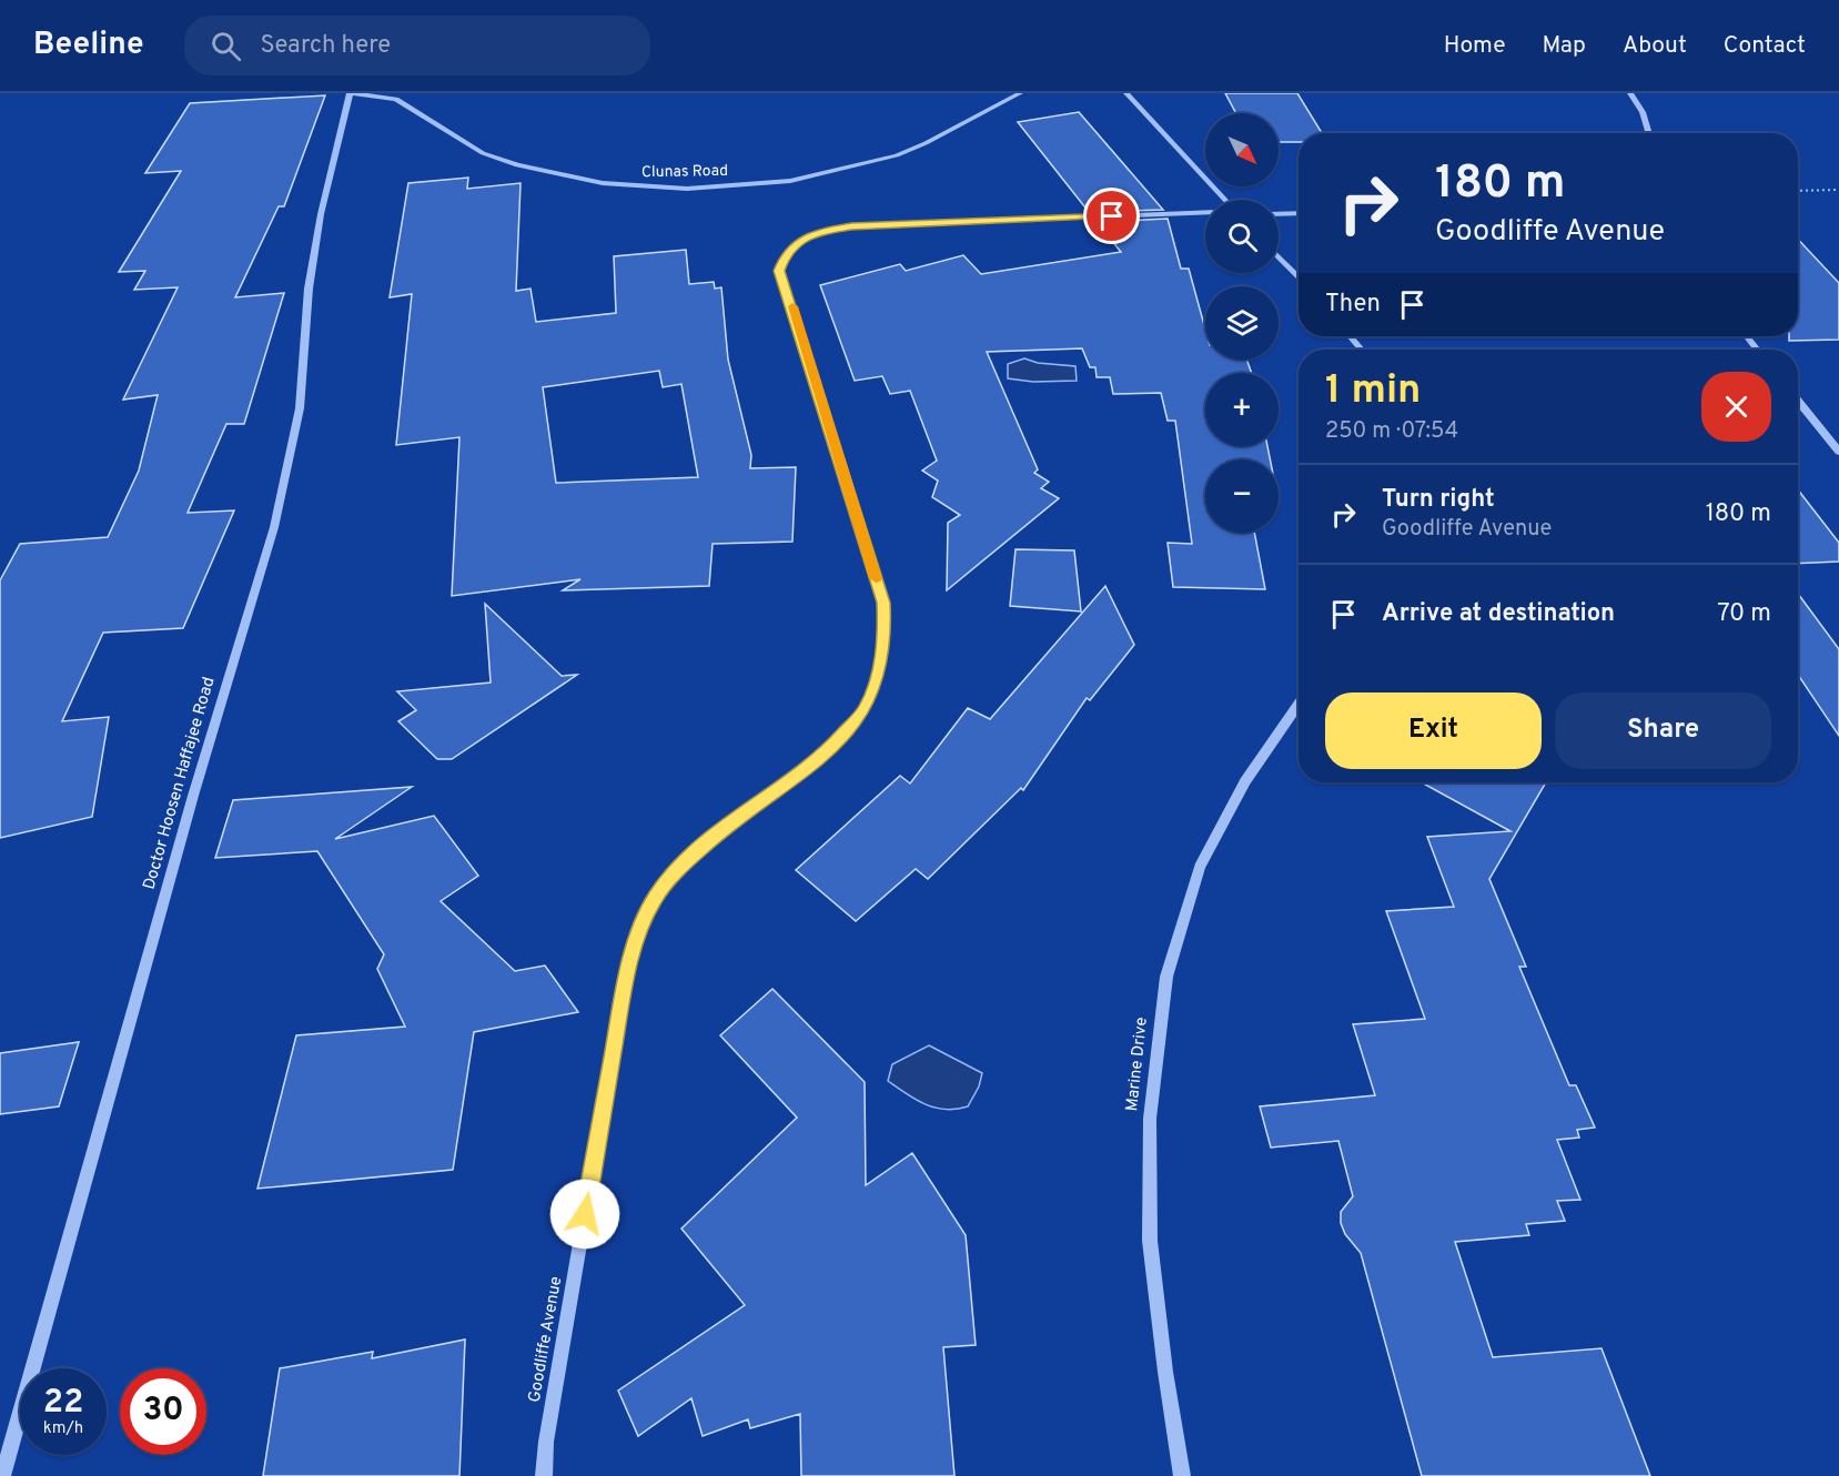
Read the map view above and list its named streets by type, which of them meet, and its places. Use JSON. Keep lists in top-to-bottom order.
{
  "streets": {
    "street": [
      "Clunas Road",
      "Doctor Hoosen Haffajee Road",
      "Marine Drive",
      "Goodliffe Avenue"
    ]
  },
  "crossings": [
    ["Clunas Road", "Doctor Hoosen Haffajee Road"]
  ],
  "north": "bottom right",
  "page": {
    "header": "Beeline",
    "search": "Search here",
    "nav": [
      "Home",
      "Map",
      "About",
      "Contact"
    ],
    "map_buttons": ["+", "−"],
    "turn": ["180 m", "Goodliffe Avenue"],
    "then": "Then",
    "heading": ["1 min", "250 m · 07:54"],
    "list": [
      {
        "name": "Turn right",
        "note": "Goodliffe Avenue",
        "value": "180 m"
      },
      {
        "name": "Arrive at destination",
        "value": "70 m"
      }
    ],
    "buttons": ["Exit", "Share"],
    "speed": "22 km/h",
    "limit": "30"
  }
}
